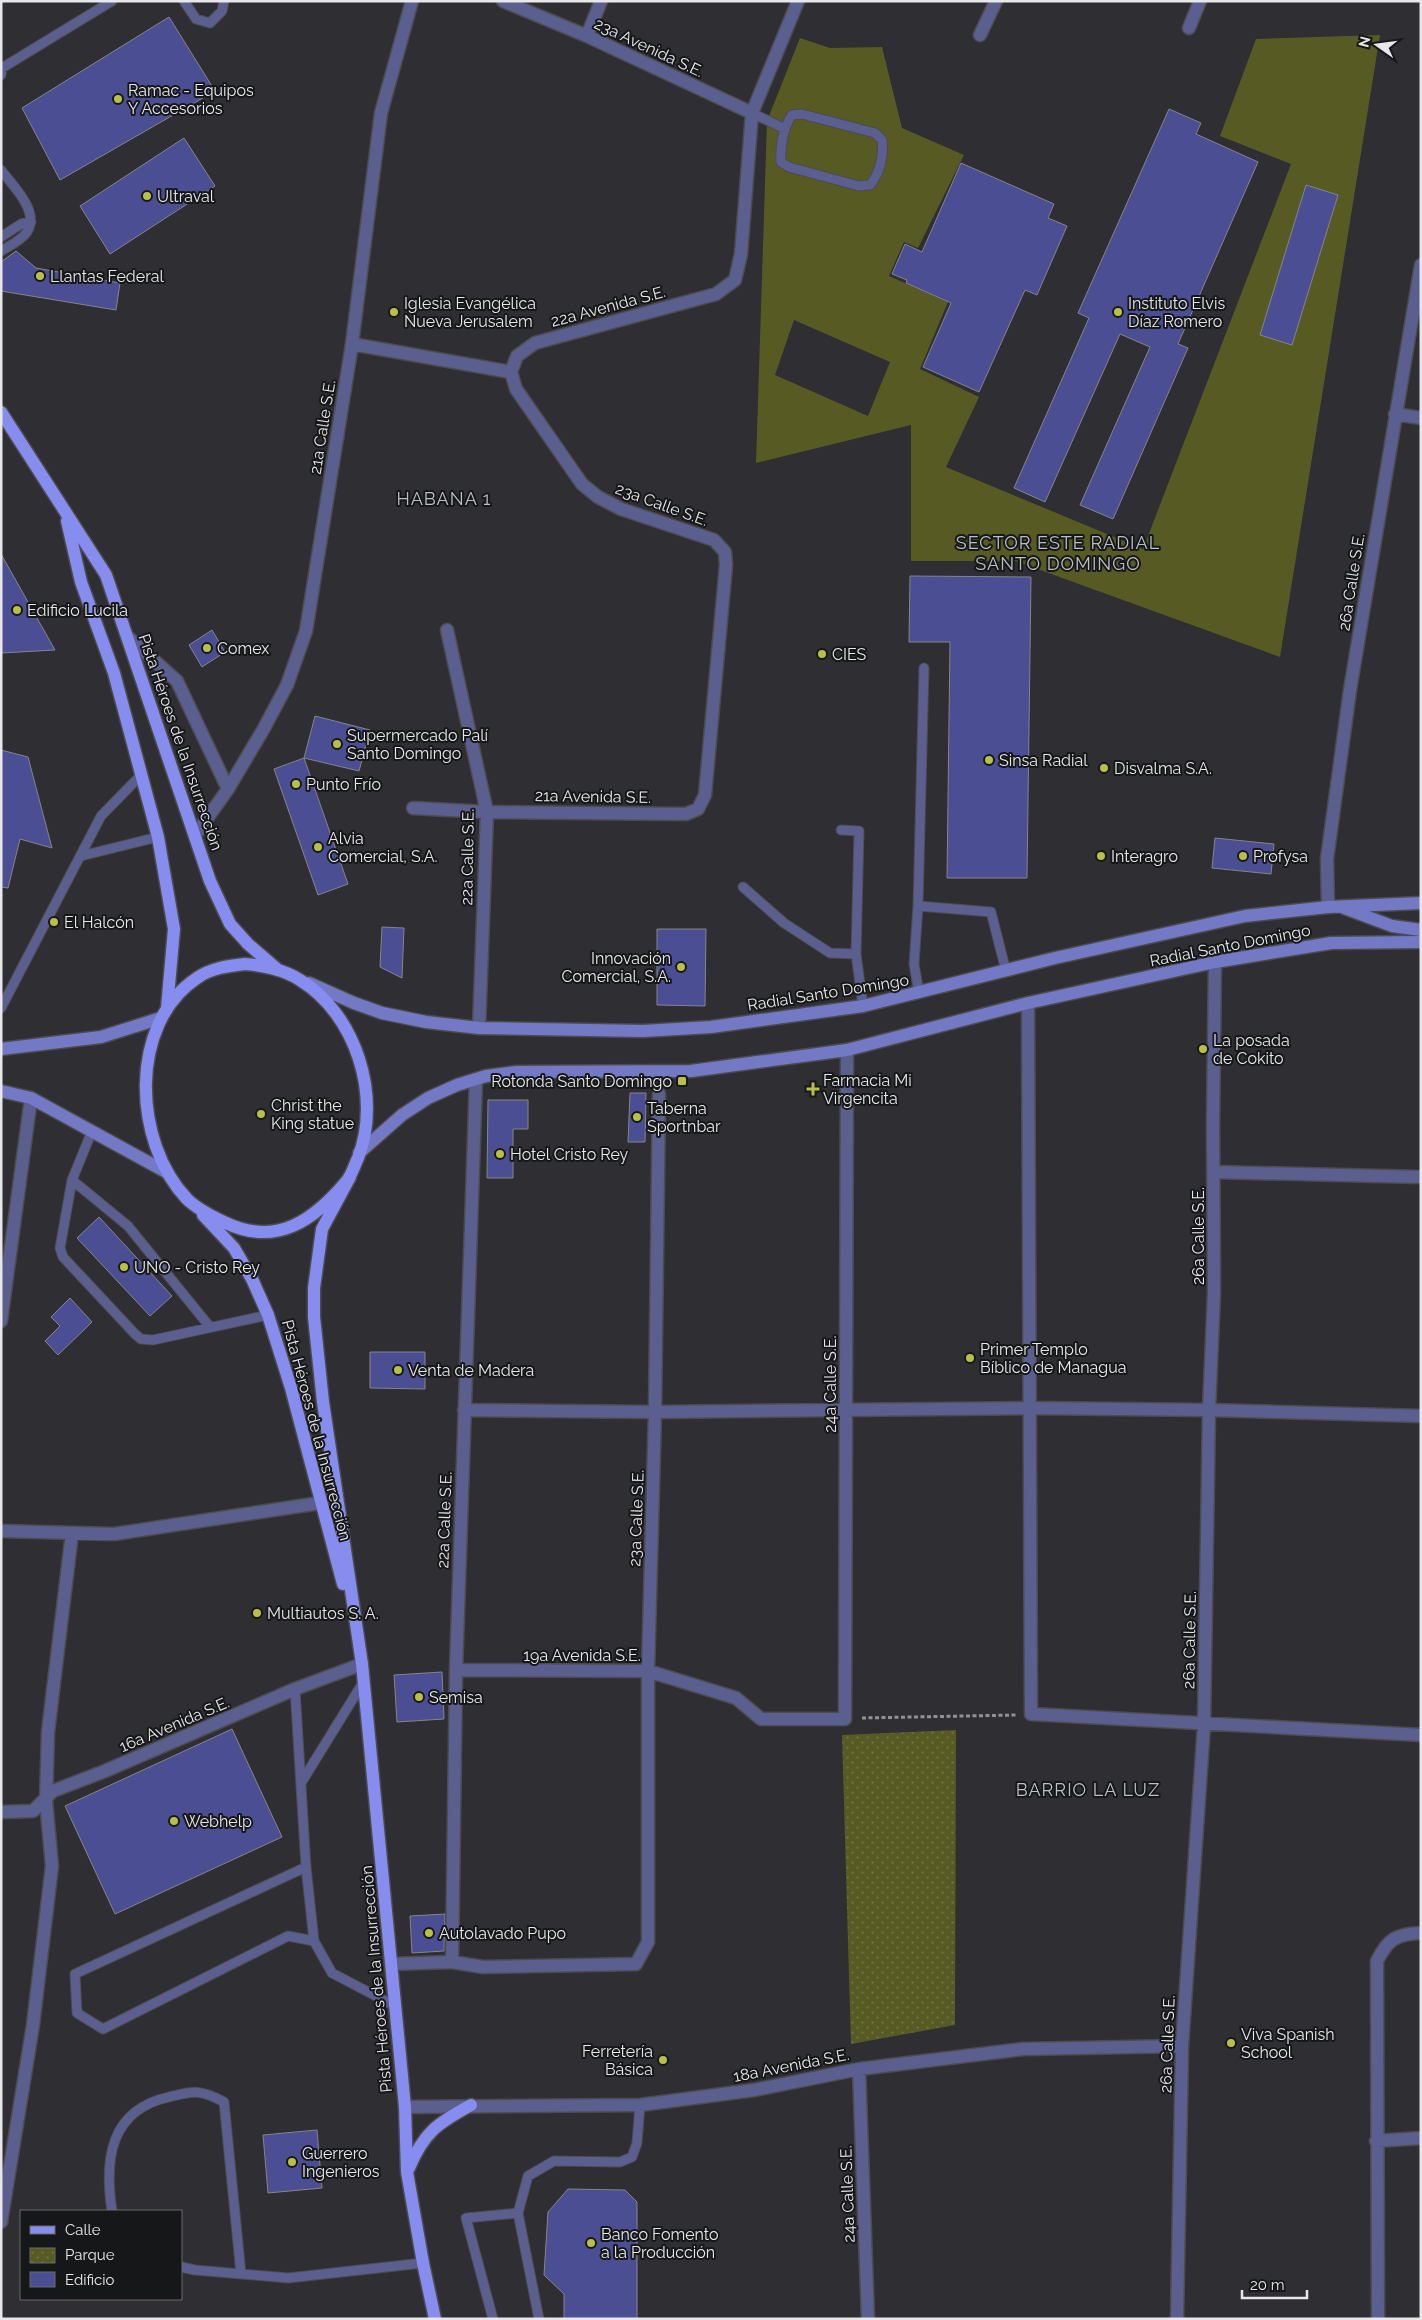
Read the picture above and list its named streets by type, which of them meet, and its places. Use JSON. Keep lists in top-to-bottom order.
{
  "streets": {
    "main road": ["Pista Héroes de la Insurrección", "Radial Santo Domingo"],
    "street": [
      "23a Avenida S.E.",
      "22a Avenida S.E.",
      "21a Calle S.E.",
      "23a Calle S.E.",
      "26a Calle S.E.",
      "21a Avenida S.E.",
      "22a Calle S.E.",
      "24a Calle S.E.",
      "19a Avenida S.E.",
      "16a Avenida S.E.",
      "18a Avenida S.E."
    ]
  },
  "crossings": [
    ["23a Avenida S.E.", "22a Avenida S.E."],
    ["22a Avenida S.E.", "23a Calle S.E."],
    ["21a Calle S.E.", "Pista Héroes de la Insurrección"],
    ["23a Calle S.E.", "21a Avenida S.E."],
    ["23a Calle S.E.", "22a Calle S.E."],
    ["23a Calle S.E.", "19a Avenida S.E."],
    ["26a Calle S.E.", "Radial Santo Domingo"],
    ["26a Calle S.E.", "18a Avenida S.E."],
    ["Pista Héroes de la Insurrección", "16a Avenida S.E."],
    ["Pista Héroes de la Insurrección", "18a Avenida S.E."],
    ["21a Avenida S.E.", "22a Calle S.E."],
    ["22a Calle S.E.", "Radial Santo Domingo"],
    ["22a Calle S.E.", "19a Avenida S.E."],
    ["Radial Santo Domingo", "24a Calle S.E."],
    ["24a Calle S.E.", "19a Avenida S.E."],
    ["24a Calle S.E.", "18a Avenida S.E."]
  ],
  "districts": ["HABANA 1", "SECTOR ESTE RADIAL SANTO DOMINGO", "BARRIO LA LUZ"],
  "places": {
    "other": [
      "Ramac - Equipos Y Accesorios",
      "Ultraval",
      "Llantas Federal",
      "Iglesia Evangélica Nueva Jerusalem",
      "Instituto Elvis Díaz Romero",
      "Edificio Lucila",
      "Comex",
      "CIES",
      "Supermercado Palí Santo Domingo",
      "Sinsa Radial",
      "Disvalma S.A.",
      "Punto Frío",
      "Alvia Comercial, S.A.",
      "Interagro",
      "Profysa",
      "El Halcón",
      "Innovación Comercial, S.A.",
      "La posada de Cokito",
      "Christ the King statue",
      "Taberna Sportnbar",
      "Hotel Cristo Rey",
      "UNO - Cristo Rey",
      "Primer Templo Bíblico de Managua",
      "Venta de Madera",
      "Multiautos S. A.",
      "Semisa",
      "Webhelp",
      "Autolavado Pupo",
      "Viva Spanish School",
      "Ferretería Básica",
      "Guerrero Ingenieros",
      "Banco Fomento a la Producción"
    ],
    "transit": ["Rotonda Santo Domingo"],
    "health": ["Farmacia Mi Virgencita"]
  },
  "legend": ["Calle", "Parque", "Edificio"],
  "scale_bar": "20 m",
  "north": "left"
}
